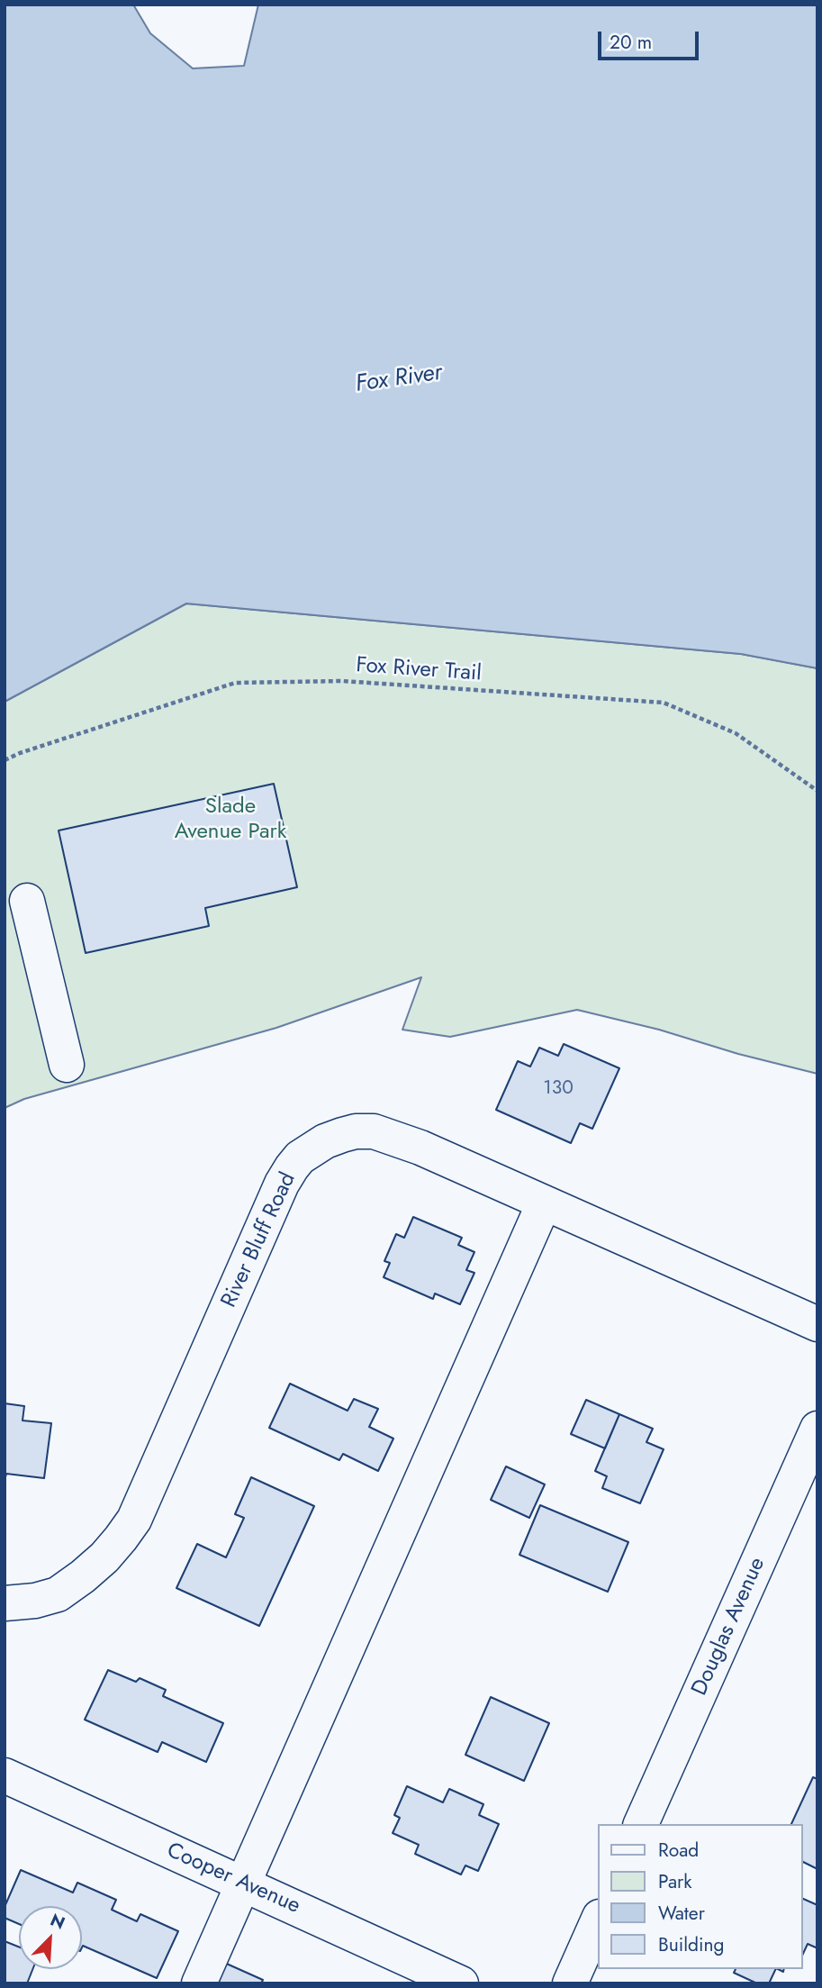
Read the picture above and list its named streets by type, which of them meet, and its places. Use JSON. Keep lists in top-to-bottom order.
{
  "streets": {
    "street": ["River Bluff Road", "Douglas Avenue", "Cooper Avenue"],
    "path": ["Fox River Trail"]
  },
  "water": ["Fox River"],
  "parks": ["Slade Avenue Park"],
  "house_numbers": ["130"],
  "legend": [
    "Road",
    "Park",
    "Water",
    "Building"
  ],
  "scale_bar": "20 m",
  "north": "top right"
}
